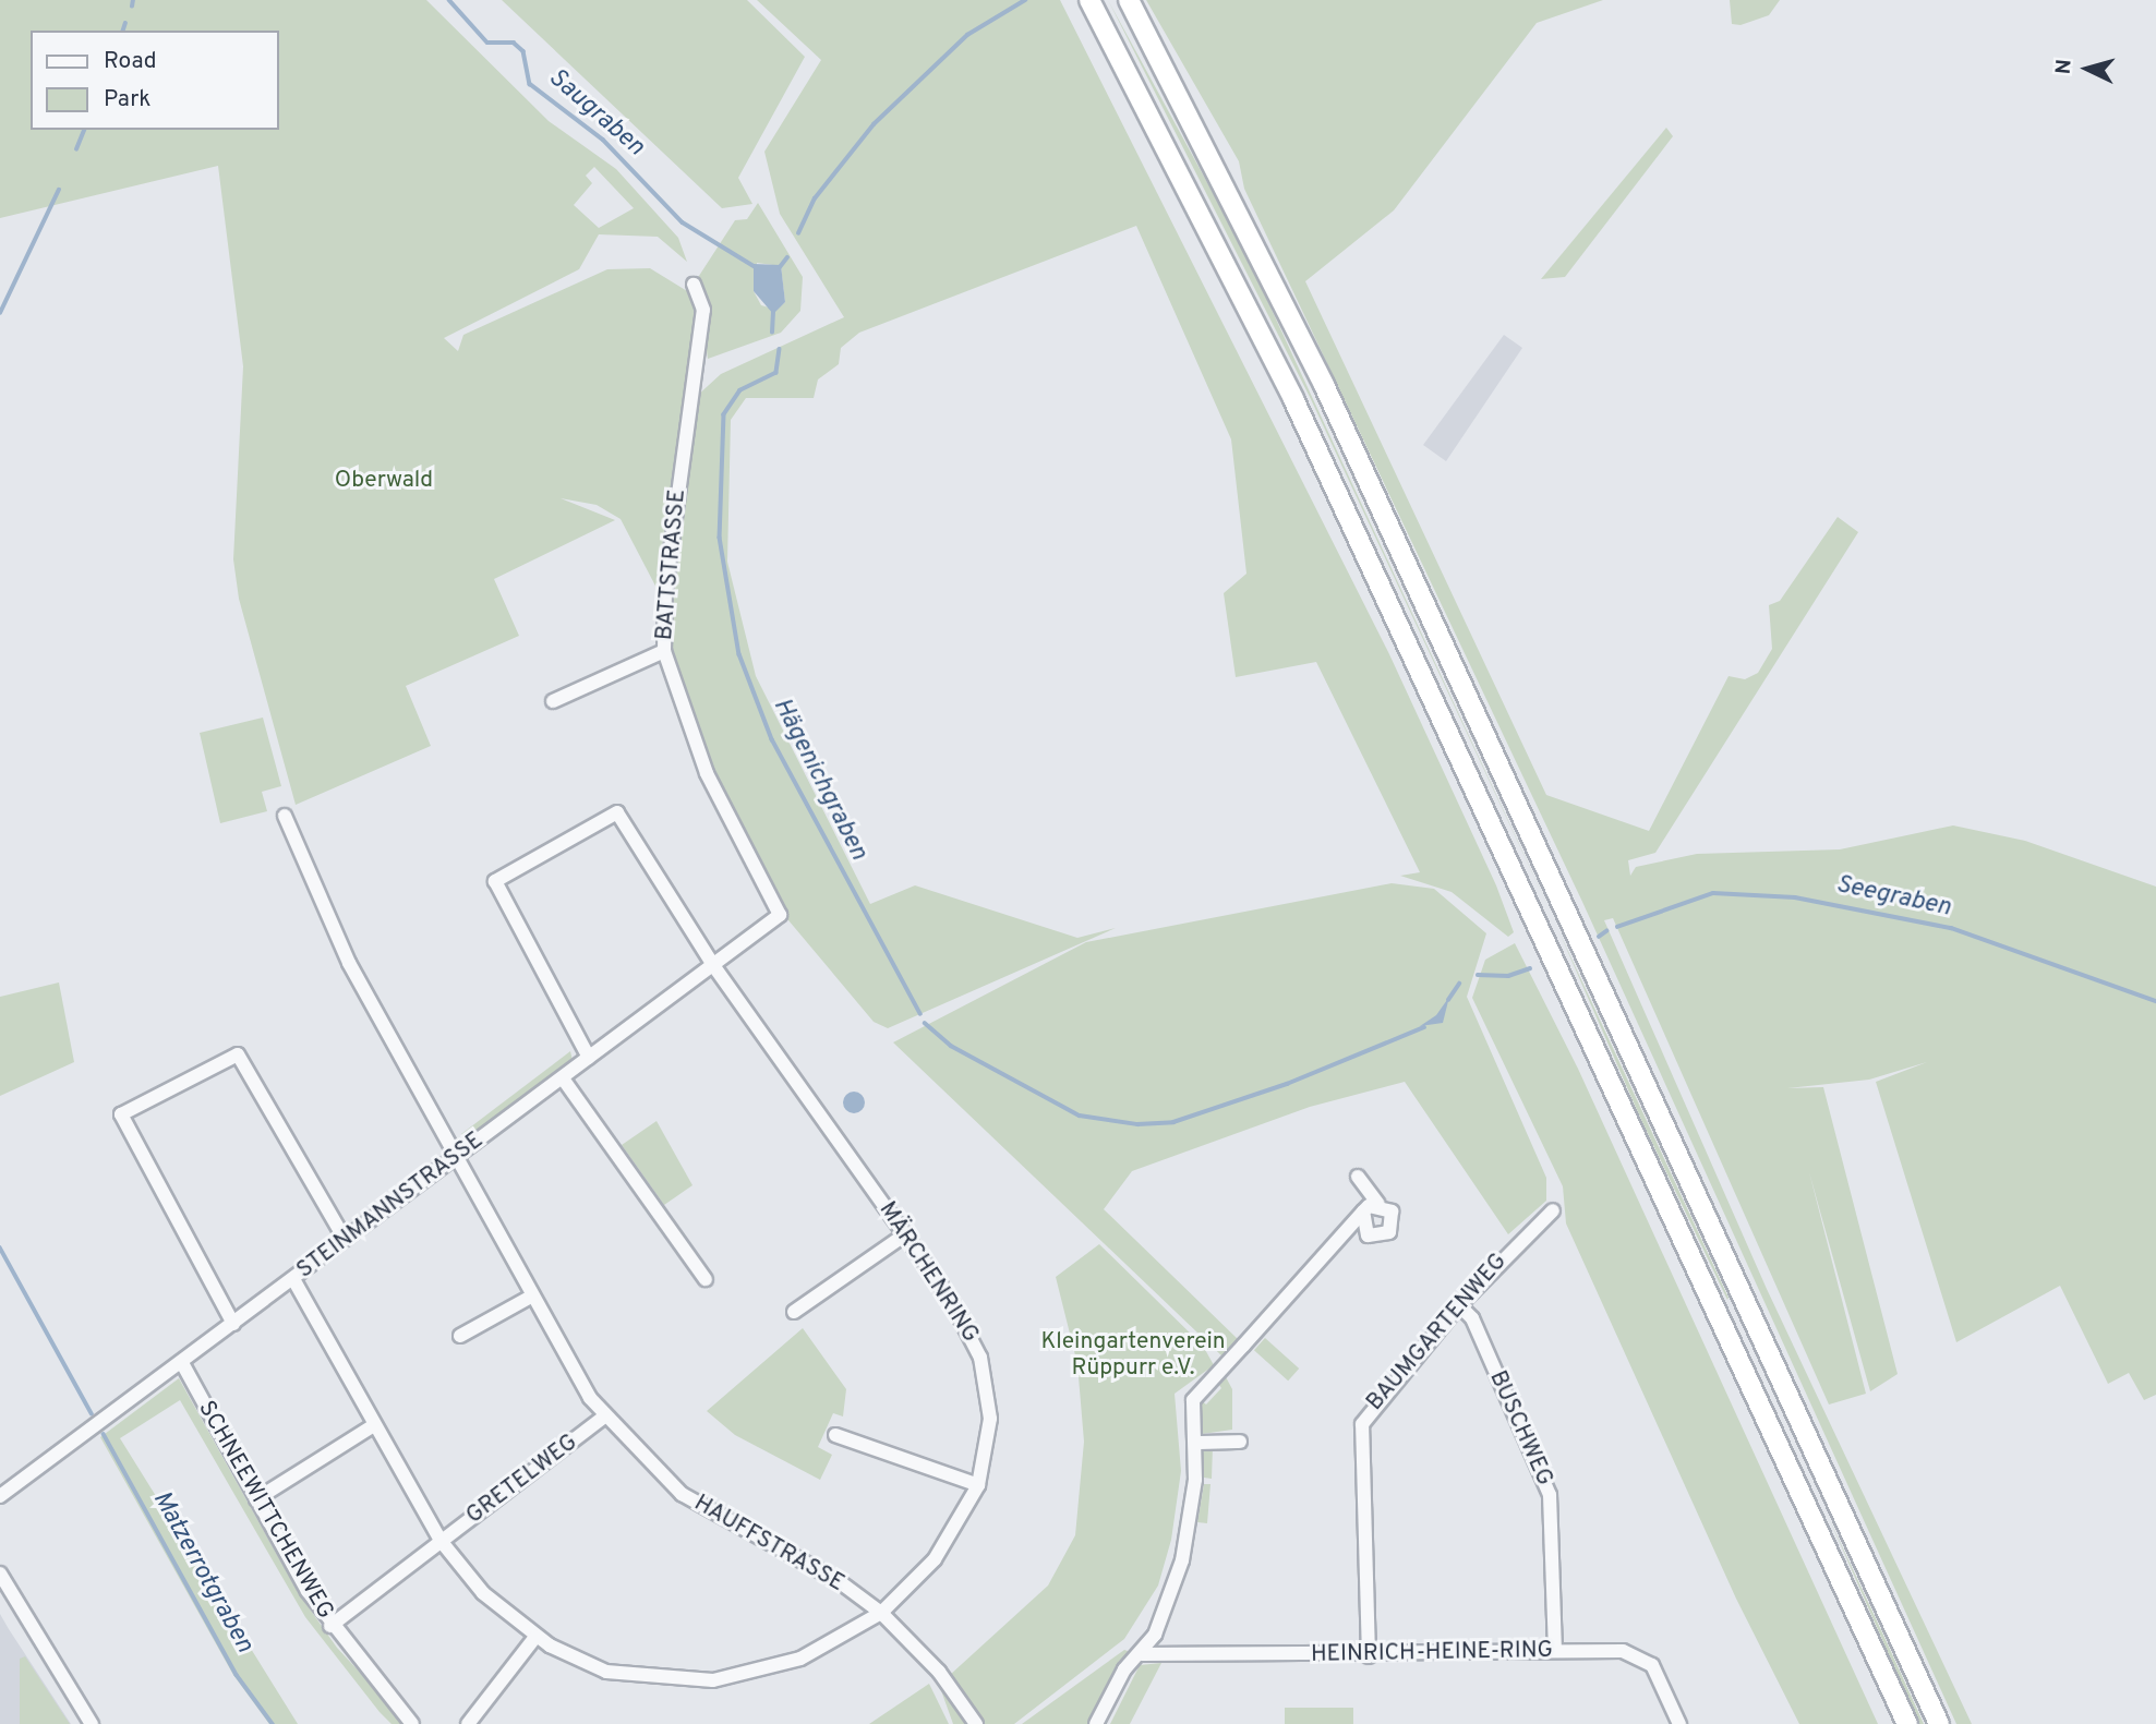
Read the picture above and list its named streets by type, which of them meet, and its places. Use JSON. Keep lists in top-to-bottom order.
{
  "streets": {
    "street": [
      "BATTSTRASSE",
      "STEINMANNSTRASSE",
      "MÄRCHENRING",
      "BAUMGARTENWEG",
      "BUSCHWEG",
      "GRETELWEG",
      "SCHNEEWITTCHENWEG",
      "HAUFFSTRASSE",
      "HEINRICH-HEINE-RING"
    ]
  },
  "crossings": [
    ["BATTSTRASSE", "STEINMANNSTRASSE"],
    ["STEINMANNSTRASSE", "MÄRCHENRING"],
    ["STEINMANNSTRASSE", "SCHNEEWITTCHENWEG"],
    ["STEINMANNSTRASSE", "HAUFFSTRASSE"],
    ["MÄRCHENRING", "GRETELWEG"],
    ["MÄRCHENRING", "HAUFFSTRASSE"],
    ["BAUMGARTENWEG", "BUSCHWEG"],
    ["BAUMGARTENWEG", "HEINRICH-HEINE-RING"],
    ["BUSCHWEG", "HEINRICH-HEINE-RING"],
    ["GRETELWEG", "SCHNEEWITTCHENWEG"],
    ["GRETELWEG", "HAUFFSTRASSE"]
  ],
  "water": [
    "Saugraben",
    "Hägenichgraben",
    "Seegraben",
    "Matzerrotgraben"
  ],
  "parks": ["Oberwald", "Kleingartenverein Rüppurr e.V."],
  "legend": ["Road", "Park"],
  "north": "left"
}
